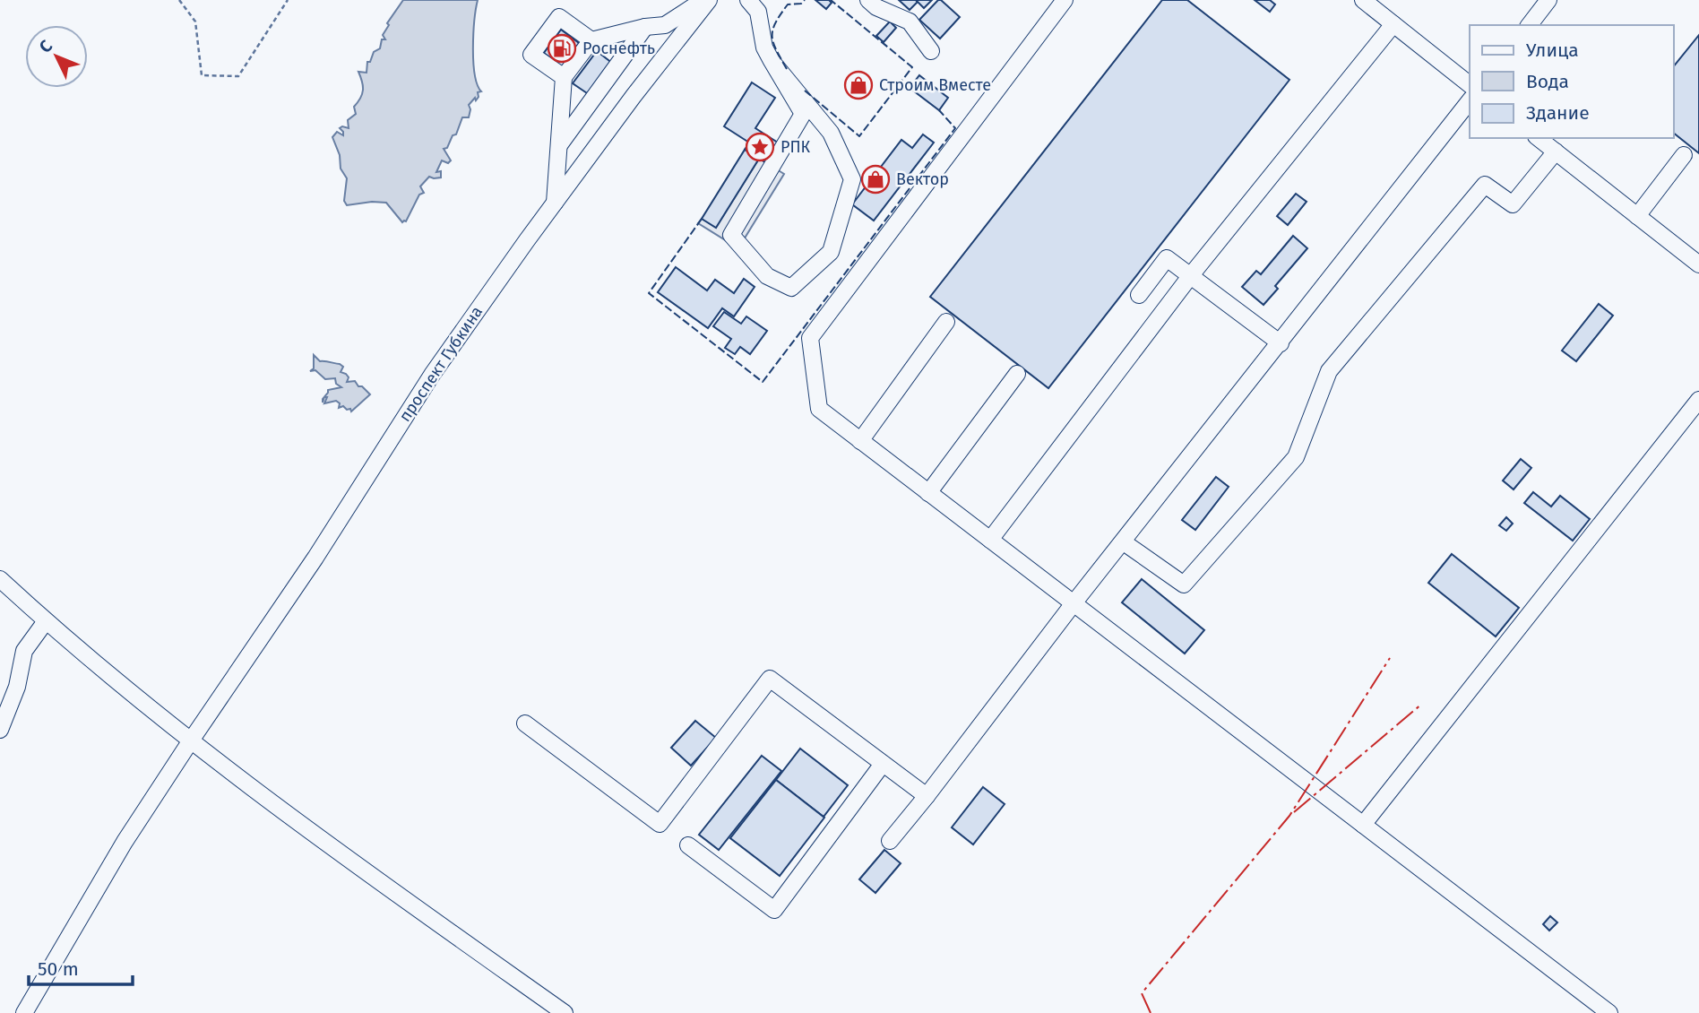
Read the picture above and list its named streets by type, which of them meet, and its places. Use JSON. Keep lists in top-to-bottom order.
{
  "streets": {
    "street": ["проспект Губкина"]
  },
  "places": {
    "fuel station": ["Роснефть"],
    "shop": ["Строим Вместе", "Вектор"],
    "place": ["РПК"]
  },
  "legend": ["Улица", "Вода", "Здание"],
  "scale_bar": "50 m",
  "north": "top left"
}
